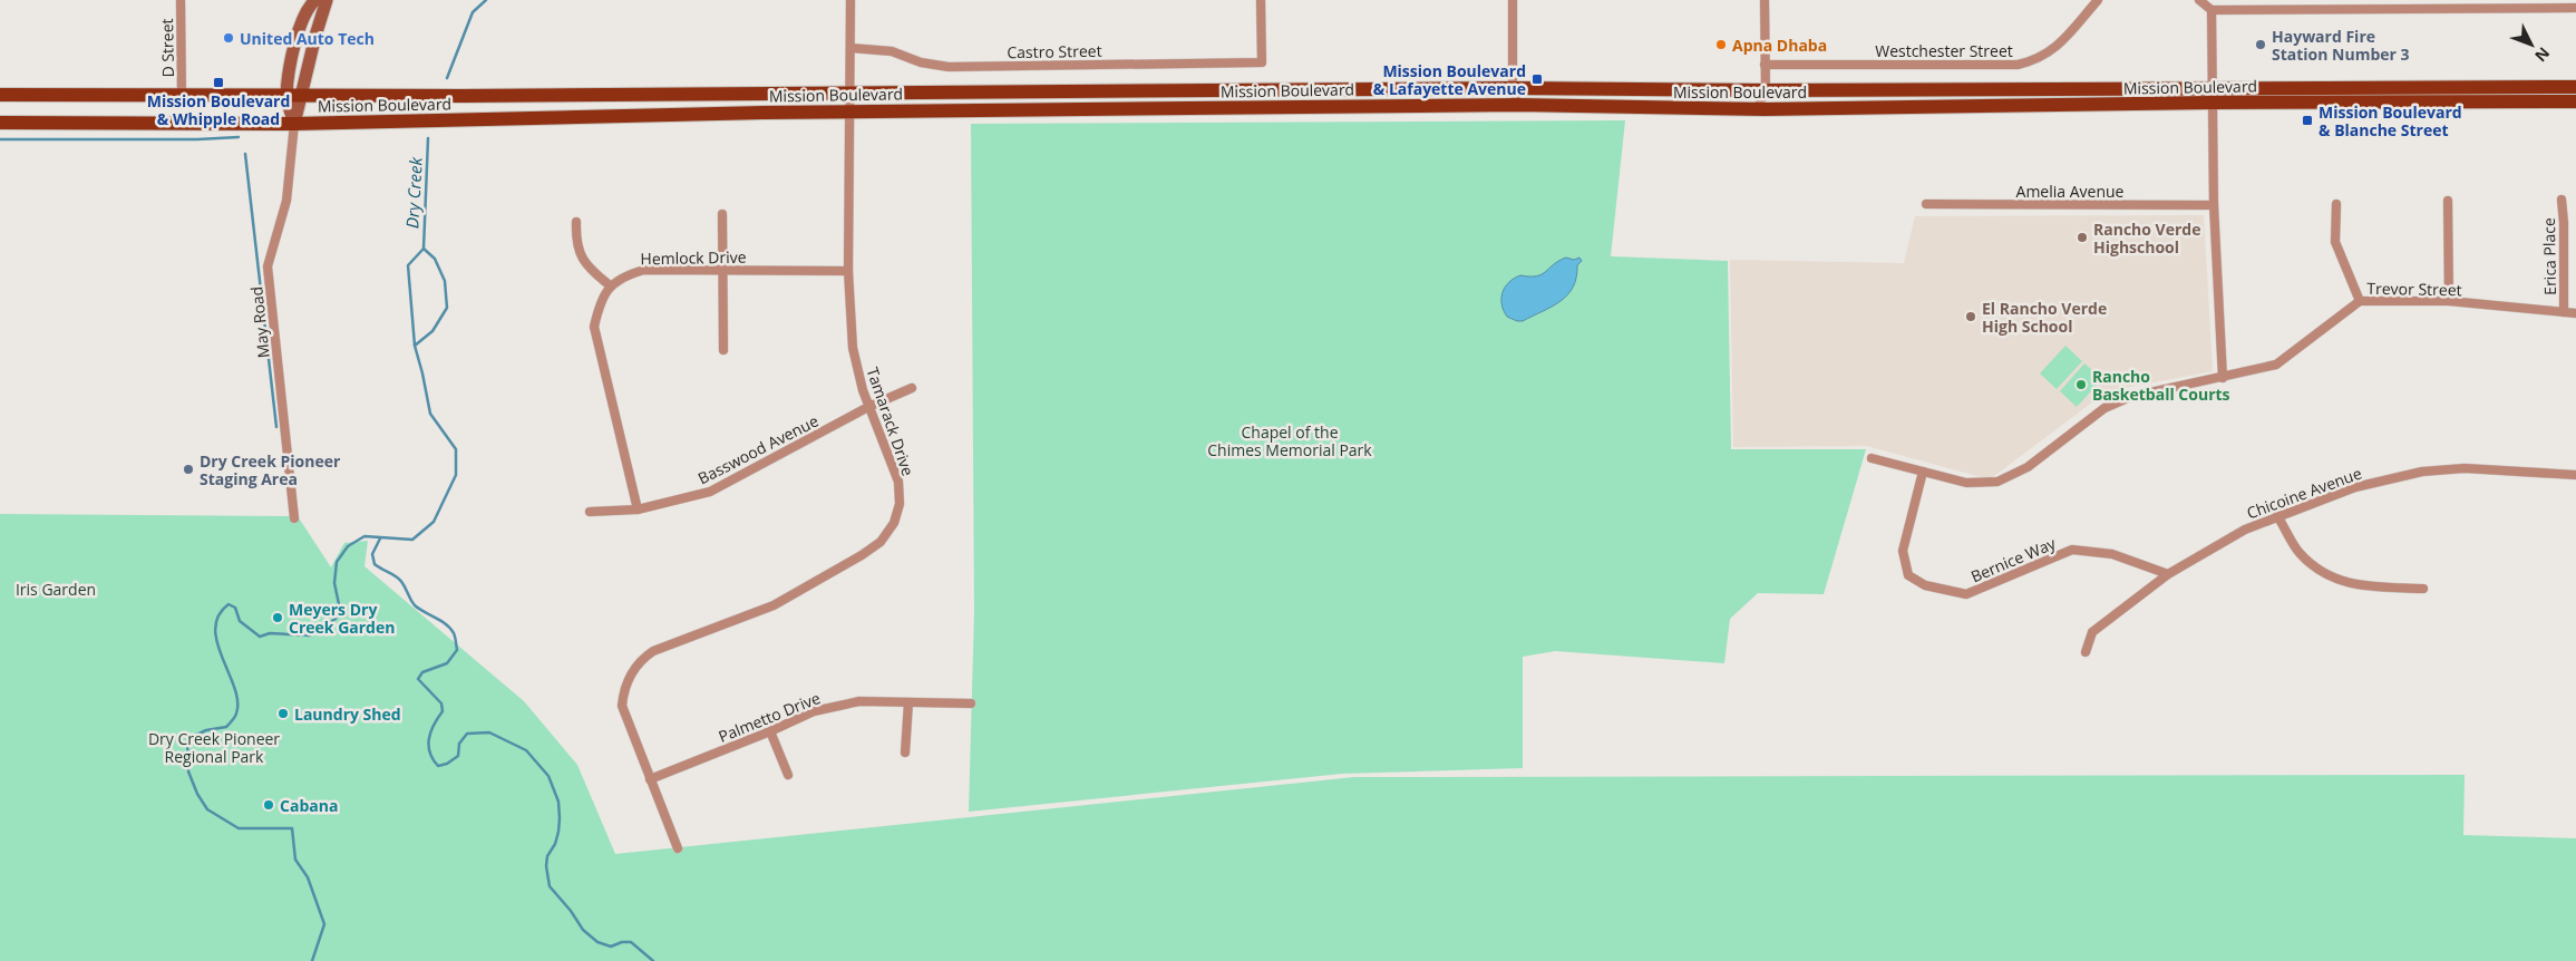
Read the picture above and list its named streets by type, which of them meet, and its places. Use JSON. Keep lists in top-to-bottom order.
{
  "streets": {
    "main road": ["Mission Boulevard"],
    "street": [
      "D Street",
      "Westchester Street",
      "Castro Street",
      "Amelia Avenue",
      "Erica Place",
      "Hemlock Drive",
      "Trevor Street",
      "May Road",
      "Tamarack Drive",
      "Basswood Avenue",
      "Chicoine Avenue",
      "Bernice Way",
      "Palmetto Drive"
    ]
  },
  "crossings": [
    ["D Street", "Mission Boulevard"],
    ["Castro Street", "Tamarack Drive"],
    ["Mission Boulevard", "May Road"],
    ["Mission Boulevard", "Tamarack Drive"],
    ["Erica Place", "Trevor Street"],
    ["Hemlock Drive", "Tamarack Drive"],
    ["Trevor Street", "Bernice Way"],
    ["Tamarack Drive", "Basswood Avenue"],
    ["Tamarack Drive", "Palmetto Drive"],
    ["Chicoine Avenue", "Bernice Way"]
  ],
  "water": ["Dry Creek"],
  "parks": ["Chapel of the Chimes Memorial Park", "Iris Garden", "Dry Creek Pioneer Regional Park"],
  "places": {
    "other": [
      "United Auto Tech",
      "Apna Dhaba",
      "Hayward Fire Station Number 3",
      "Rancho Verde Highschool",
      "El Rancho Verde High School",
      "Rancho Basketball Courts",
      "Dry Creek Pioneer Staging Area",
      "Meyers Dry Creek Garden",
      "Laundry Shed",
      "Cabana"
    ],
    "transit": ["Mission Boulevard & Lafayette Avenue", "Mission Boulevard & Whipple Road", "Mission Boulevard & Blanche Street"]
  },
  "north": "bottom right"
}
